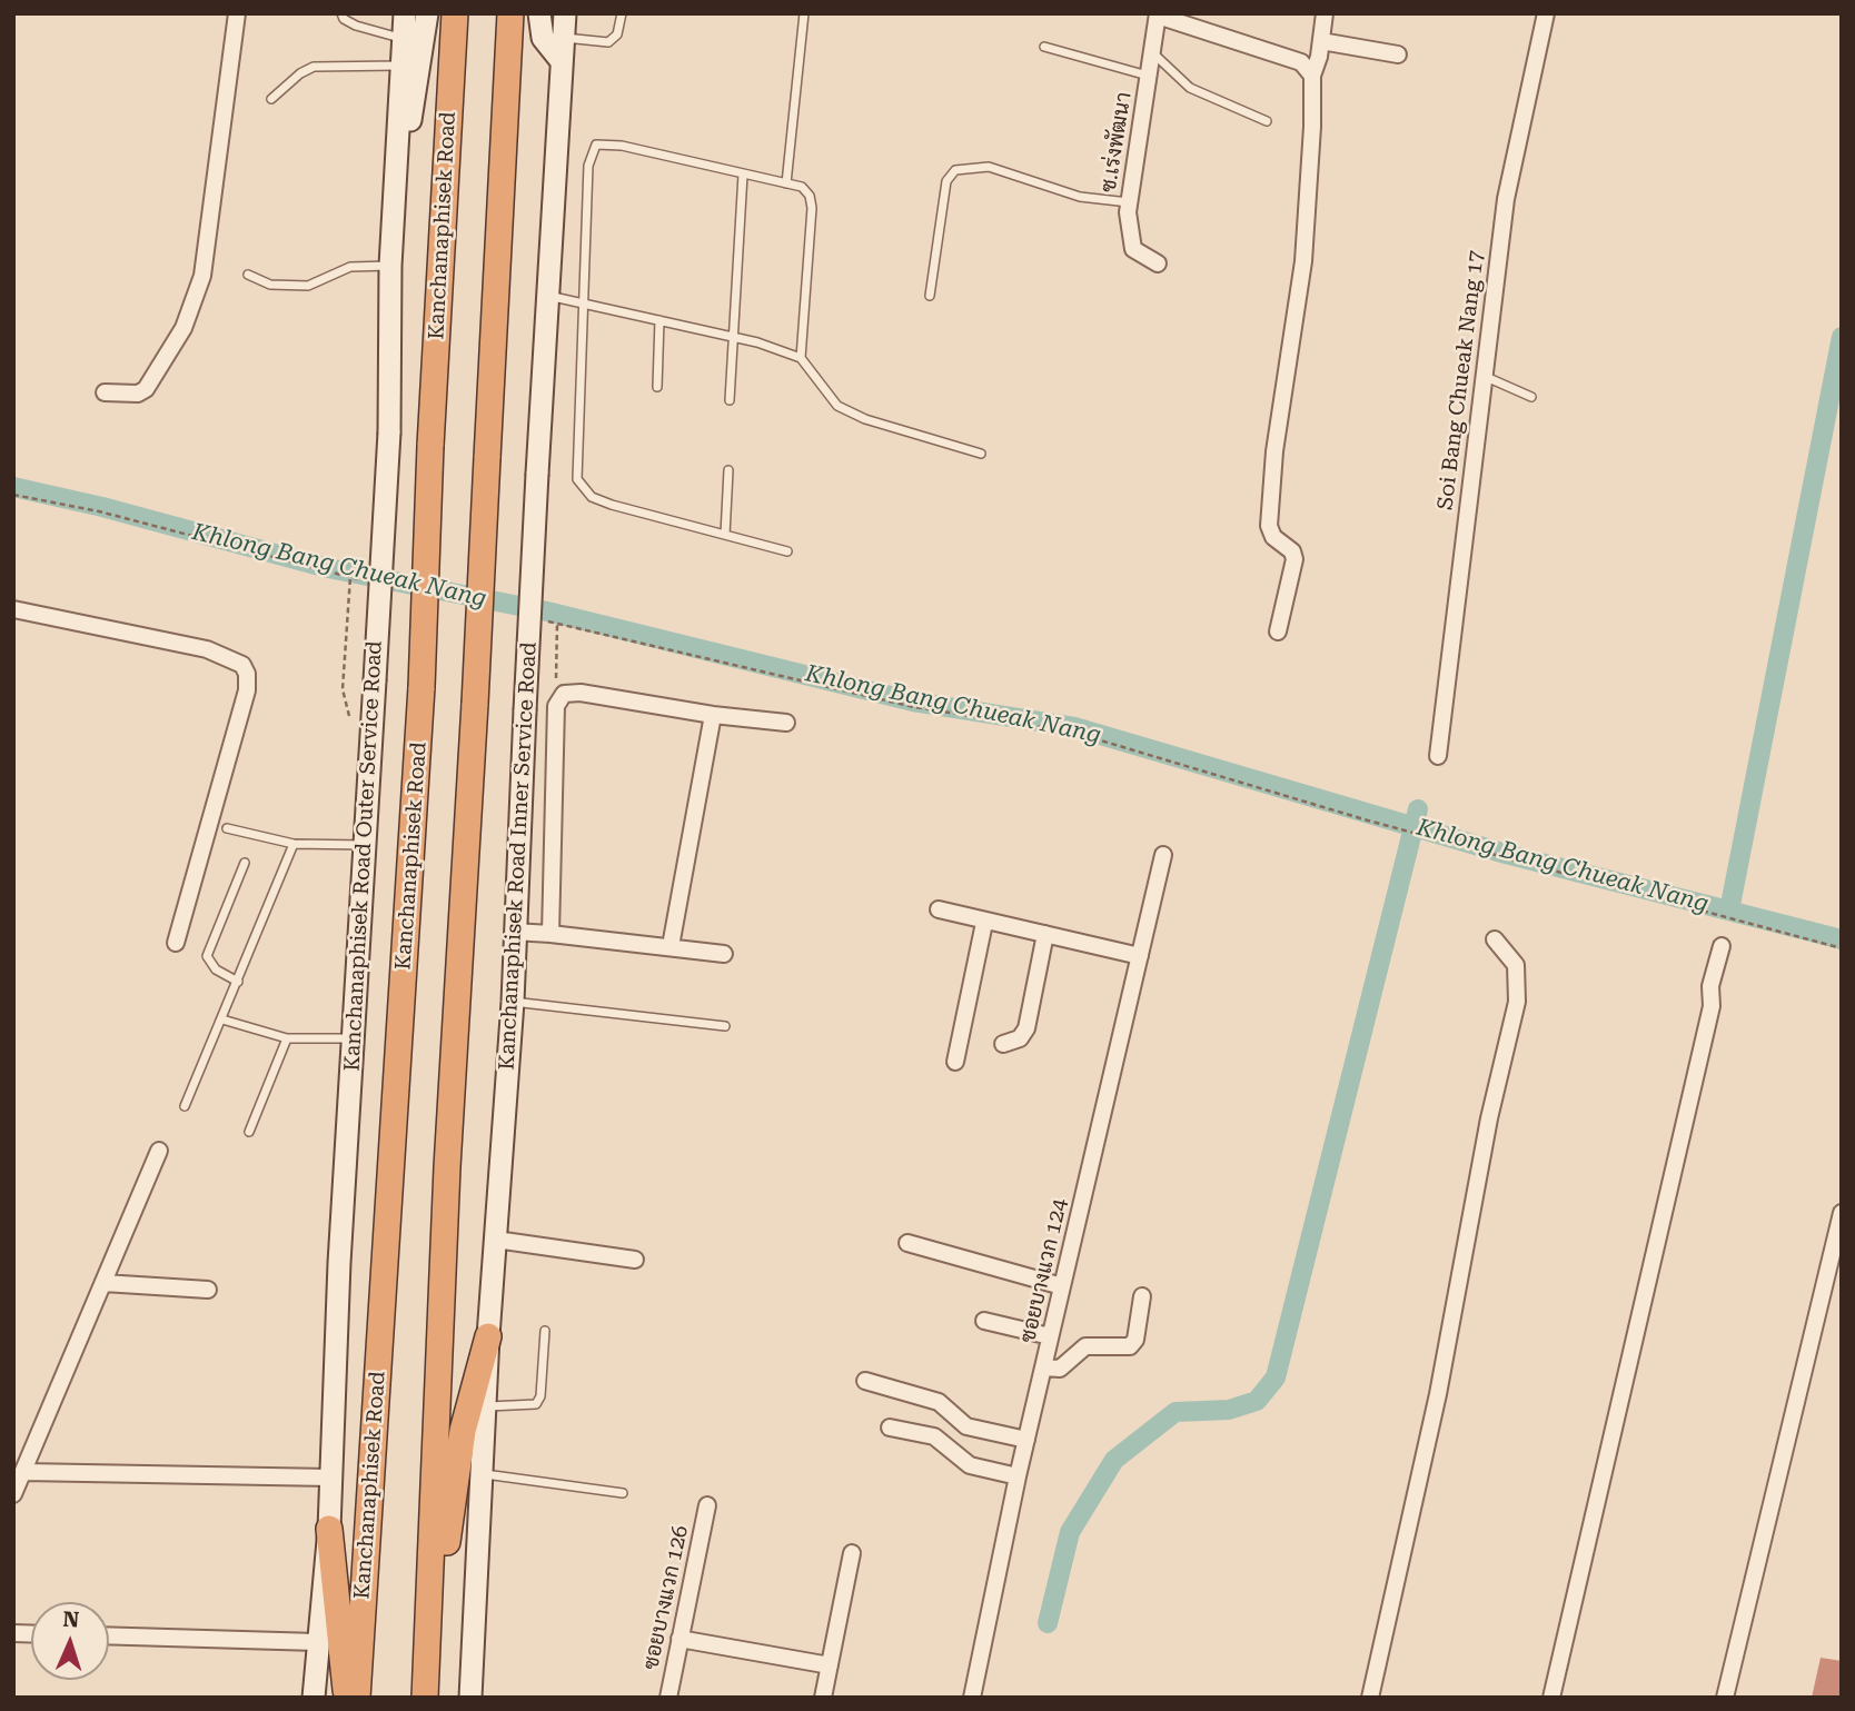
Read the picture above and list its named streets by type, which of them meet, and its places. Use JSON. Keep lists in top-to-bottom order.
{
  "streets": {
    "highway": ["Kanchanaphisek Road"],
    "main road": ["Kanchanaphisek Road Outer Service Road", "Kanchanaphisek Road Inner Service Road"],
    "street": [
      "ซ.เร่งพัฒนา",
      "Soi Bang Chueak Nang 17",
      "ซอยบางแวก 124",
      "ซอยบางแวก 126"
    ]
  },
  "water": ["Khlong Bang Chueak Nang"],
  "north": "top"
}
